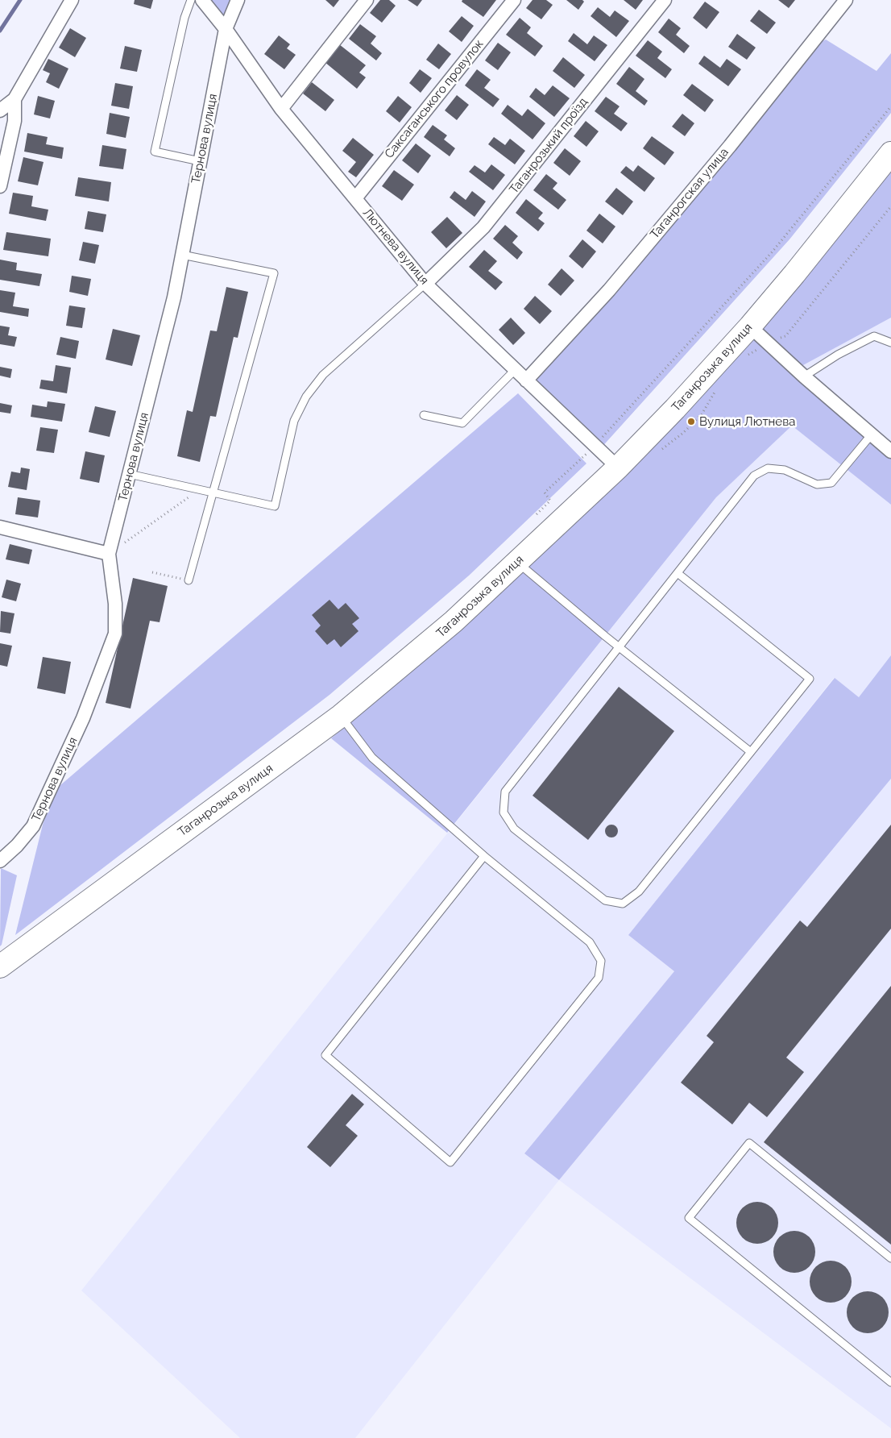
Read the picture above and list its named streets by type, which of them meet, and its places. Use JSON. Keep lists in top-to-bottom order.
{
  "streets": {
    "highway": ["Таганрозька вулиця"],
    "street": [
      "Саксаганського провулок",
      "Тернова вулиця",
      "Таганрозький проїзд",
      "Таганрогская улица",
      "Лютнева вулиця"
    ]
  },
  "crossings": [
    ["Саксаганського провулок", "Лютнева вулиця"],
    ["Тернова вулиця", "Лютнева вулиця"],
    ["Таганрозький проїзд", "Лютнева вулиця"],
    ["Таганрогская улица", "Лютнева вулиця"],
    ["Лютнева вулиця", "Таганрозька вулиця"]
  ],
  "places": ["Вулиця Лютнева"]
}
